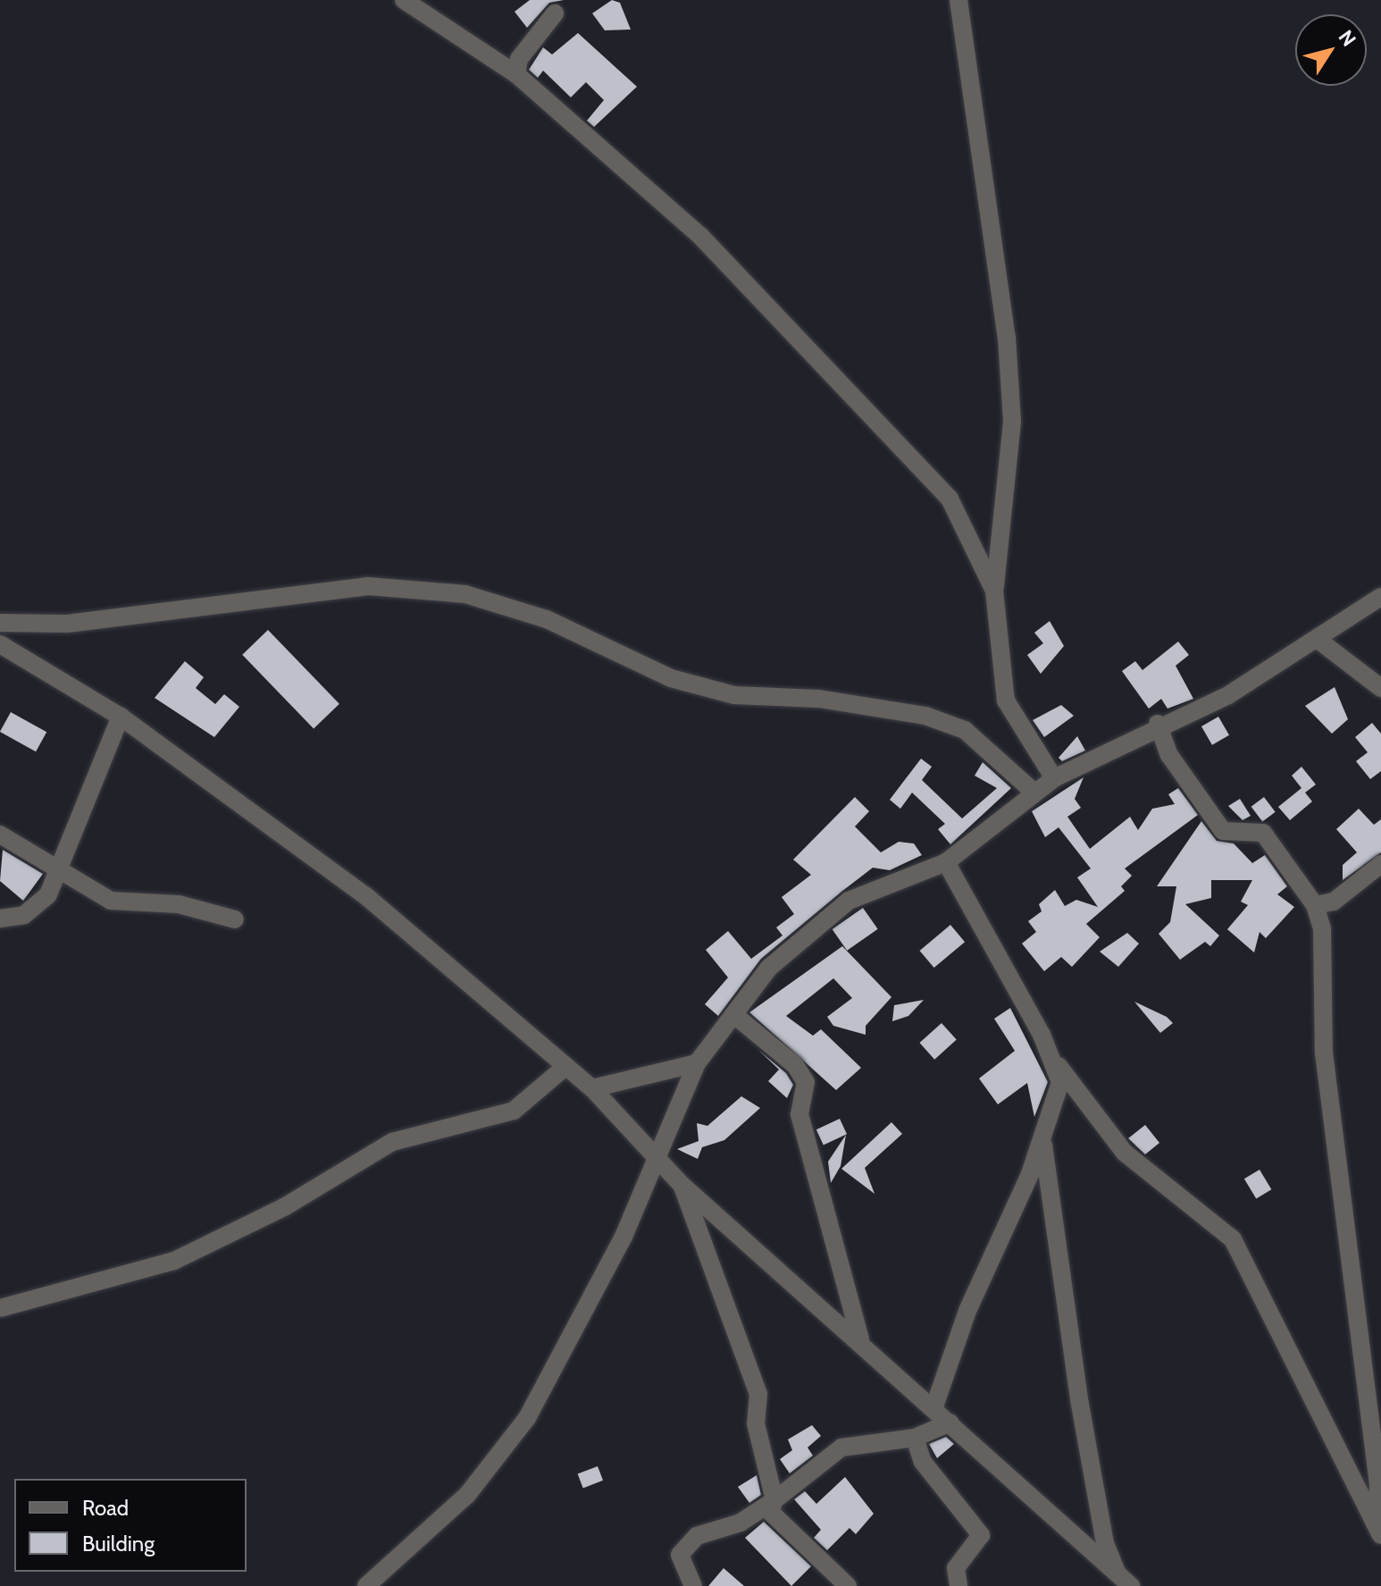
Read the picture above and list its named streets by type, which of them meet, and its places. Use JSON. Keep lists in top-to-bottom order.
{
  "legend": ["Road", "Building"],
  "north": "top right"
}
